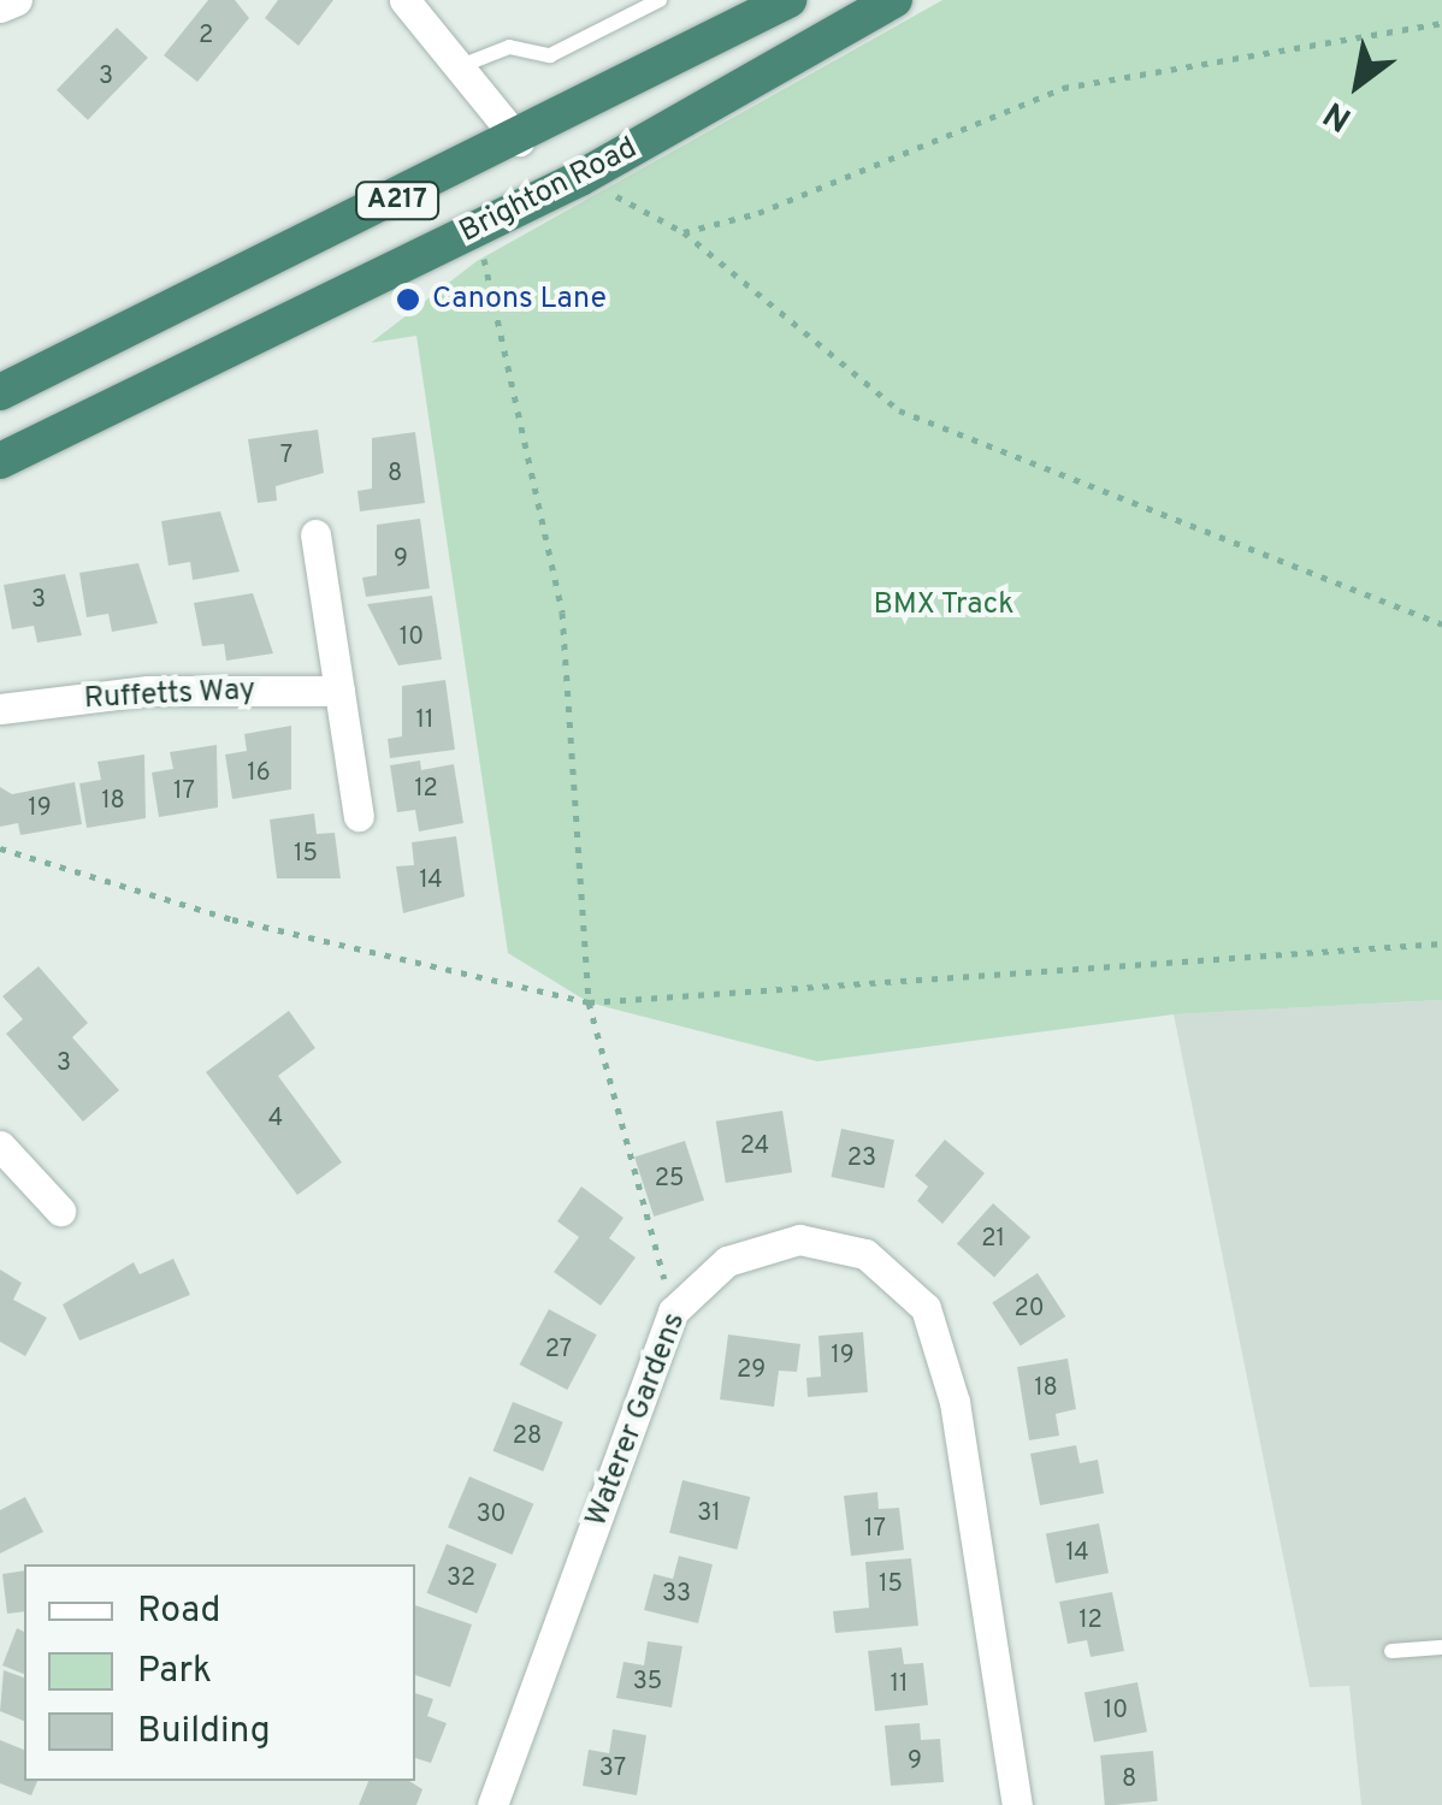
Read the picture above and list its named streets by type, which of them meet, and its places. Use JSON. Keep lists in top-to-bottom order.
{
  "streets": {
    "highway": ["Brighton Road", "A217"],
    "street": ["Ruffetts Way", "Waterer Gardens"]
  },
  "parks": ["BMX Track"],
  "places": ["Canons Lane"],
  "house_numbers": [
    "2",
    "3",
    "7",
    "8",
    "9",
    "3",
    "10",
    "11",
    "16",
    "12",
    "17",
    "18",
    "19",
    "15",
    "14",
    "3",
    "4",
    "24",
    "23",
    "25",
    "21",
    "20",
    "27",
    "19",
    "29",
    "18",
    "28",
    "31",
    "30",
    "17",
    "14",
    "32",
    "15",
    "33",
    "12",
    "35",
    "11",
    "10",
    "9",
    "37",
    "8"
  ],
  "legend": ["Road", "Park", "Building"],
  "north": "bottom left"
}
